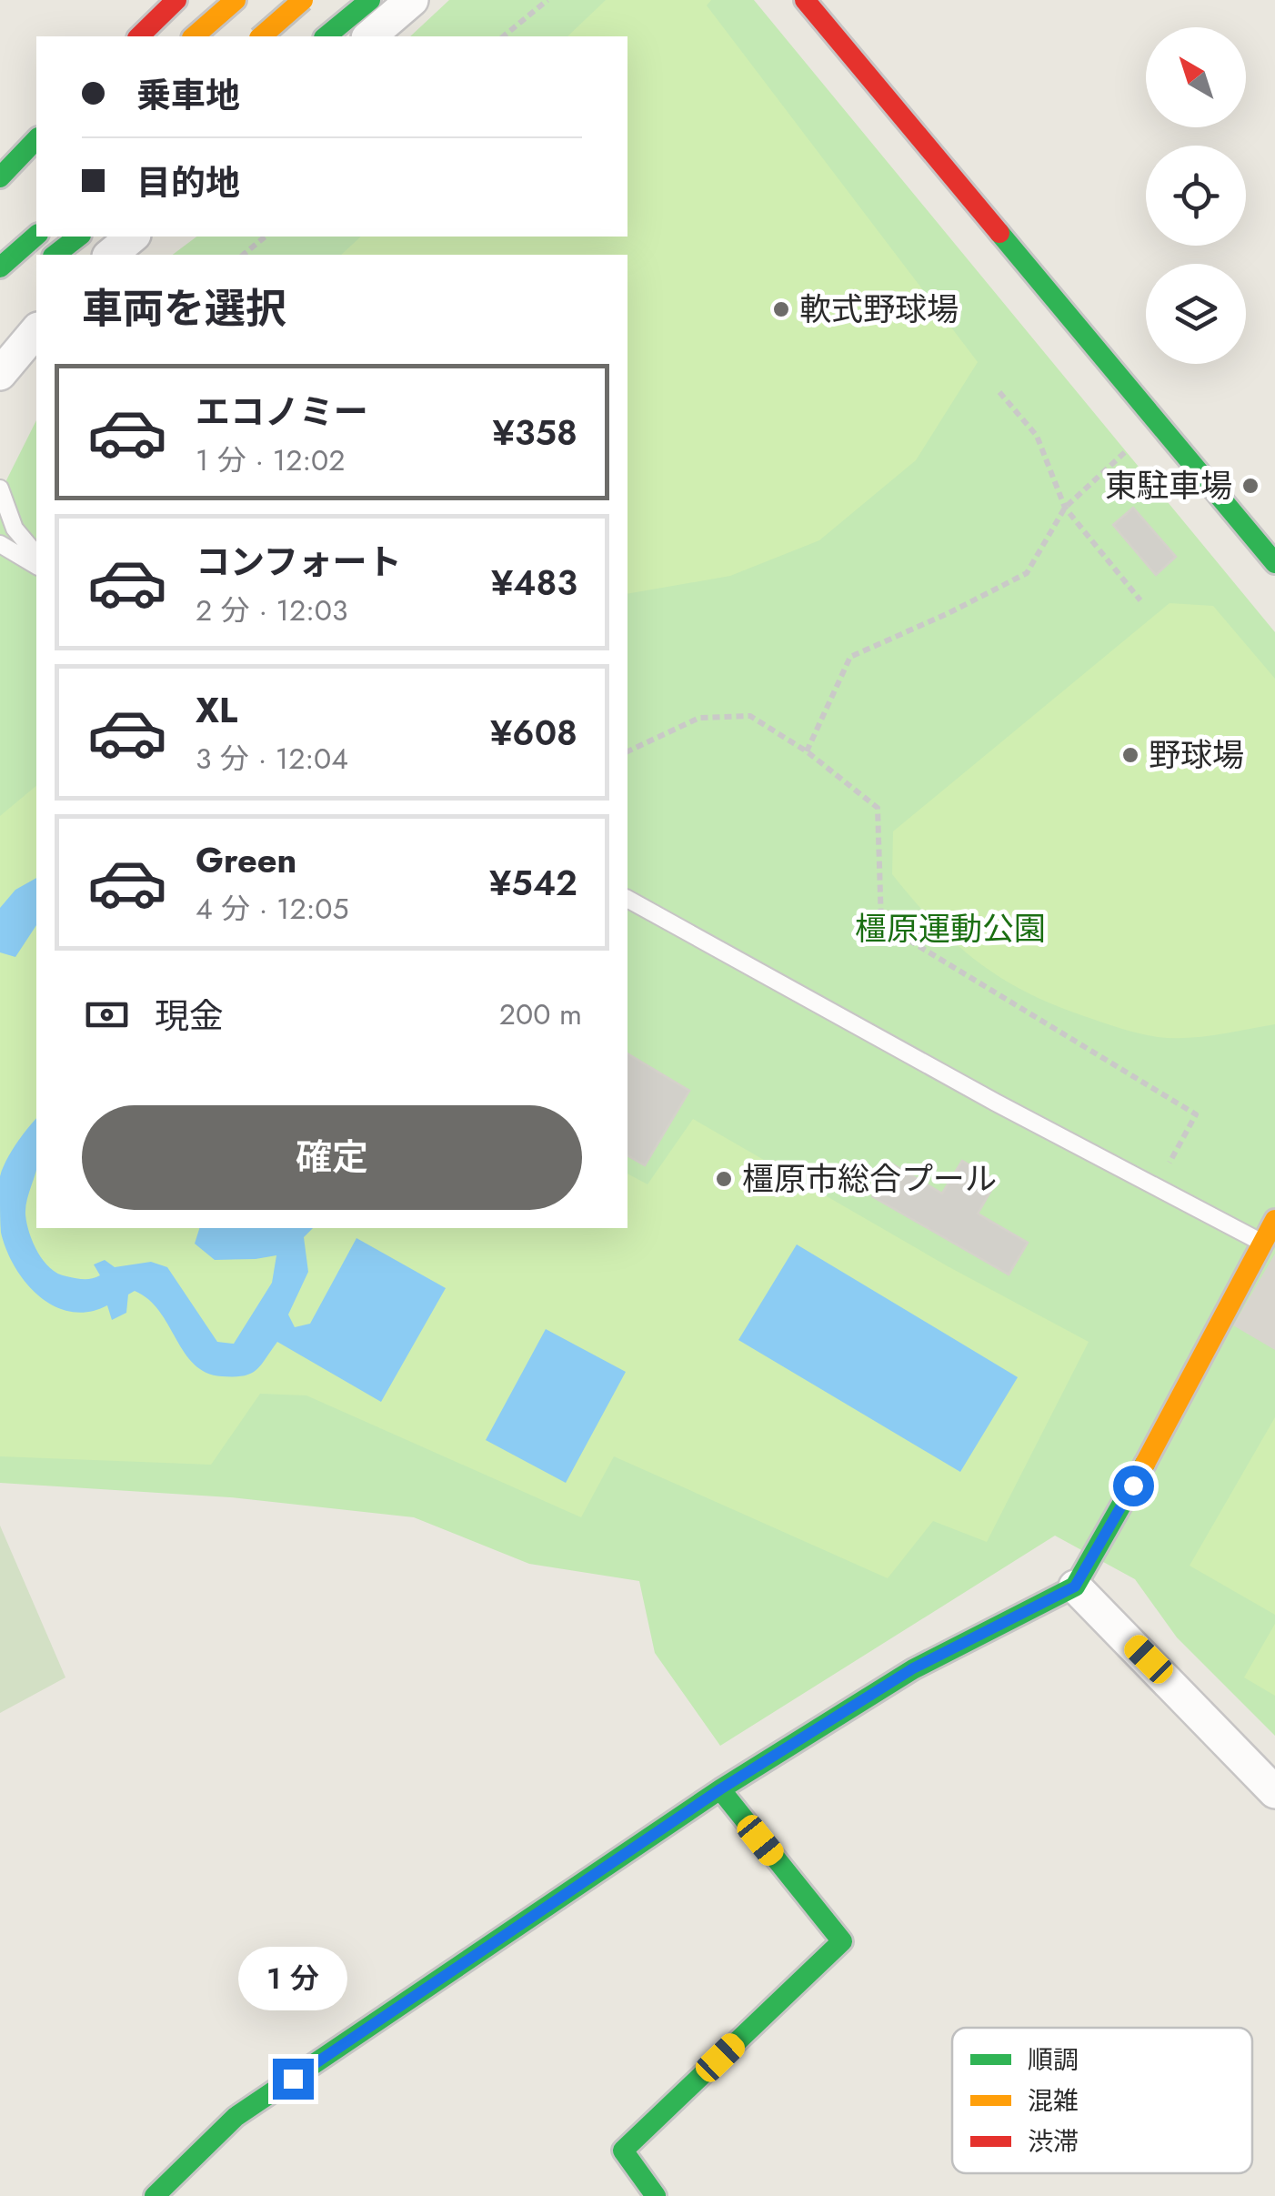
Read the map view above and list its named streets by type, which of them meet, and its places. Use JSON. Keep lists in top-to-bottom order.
{
  "parks": ["橿原運動公園"],
  "places": [
    "軟式野球場",
    "東駐車場",
    "野球場",
    "橿原市総合プール"
  ],
  "legend": ["順調", "混雑", "渋滞"],
  "north": "top left",
  "page": {
    "banner": ["乗車地", "目的地"],
    "heading": "車両を選択",
    "list": [
      {
        "name": "エコノミー",
        "note": "1 分 · 12:02",
        "value": "¥358"
      },
      {
        "name": "コンフォート",
        "note": "2 分 · 12:03",
        "value": "¥483"
      },
      {
        "name": "XL",
        "note": "3 分 · 12:04",
        "value": "¥608"
      },
      {
        "name": "Green",
        "note": "4 分 · 12:05",
        "value": "¥542"
      }
    ],
    "pay": ["現金", "200 m"],
    "buttons": "確定",
    "bubble": "1 分"
  }
}
